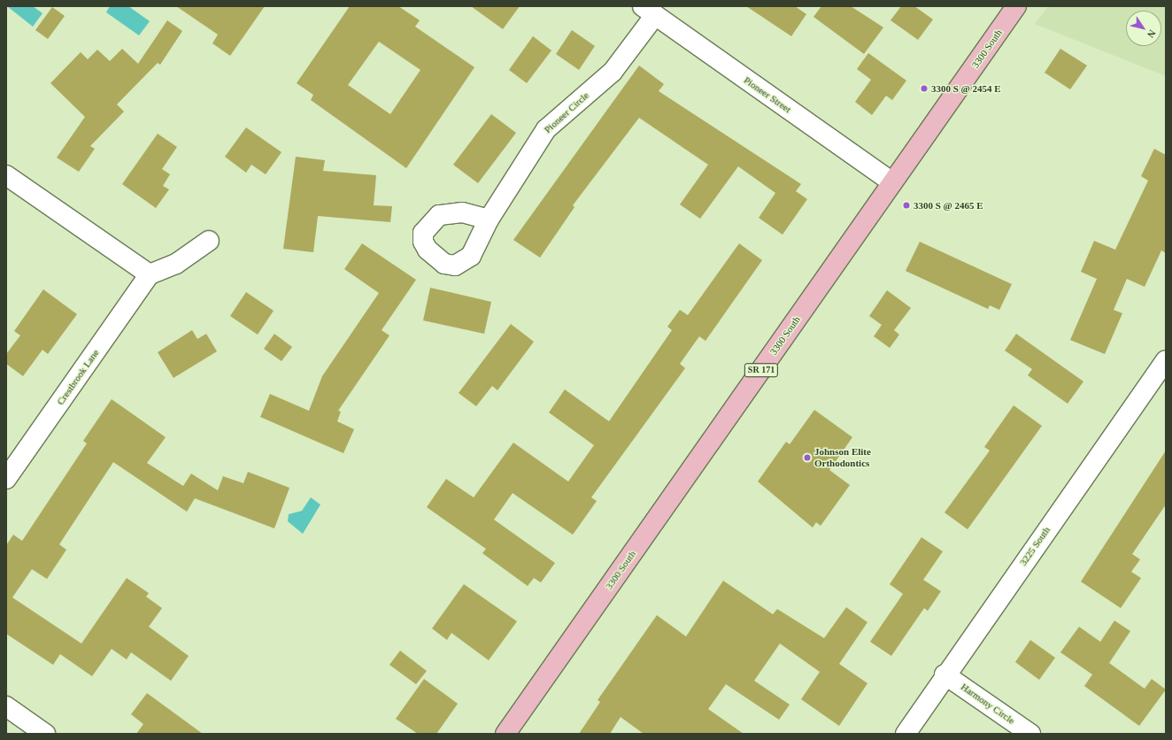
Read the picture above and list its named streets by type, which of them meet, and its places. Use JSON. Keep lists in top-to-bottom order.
{
  "streets": {
    "main road": ["3300 South", "SR 171"],
    "street": [
      "Pioneer Street",
      "Pioneer Circle",
      "Crestbrook Lane",
      "3225 South",
      "Harmony Circle"
    ]
  },
  "crossings": [
    ["3300 South", "Pioneer Street"],
    ["Pioneer Street", "Pioneer Circle"],
    ["3225 South", "Harmony Circle"]
  ],
  "places": ["3300 S @ 2454 E", "3300 S @ 2465 E", "Johnson Elite Orthodontics"],
  "north": "bottom right"
}
